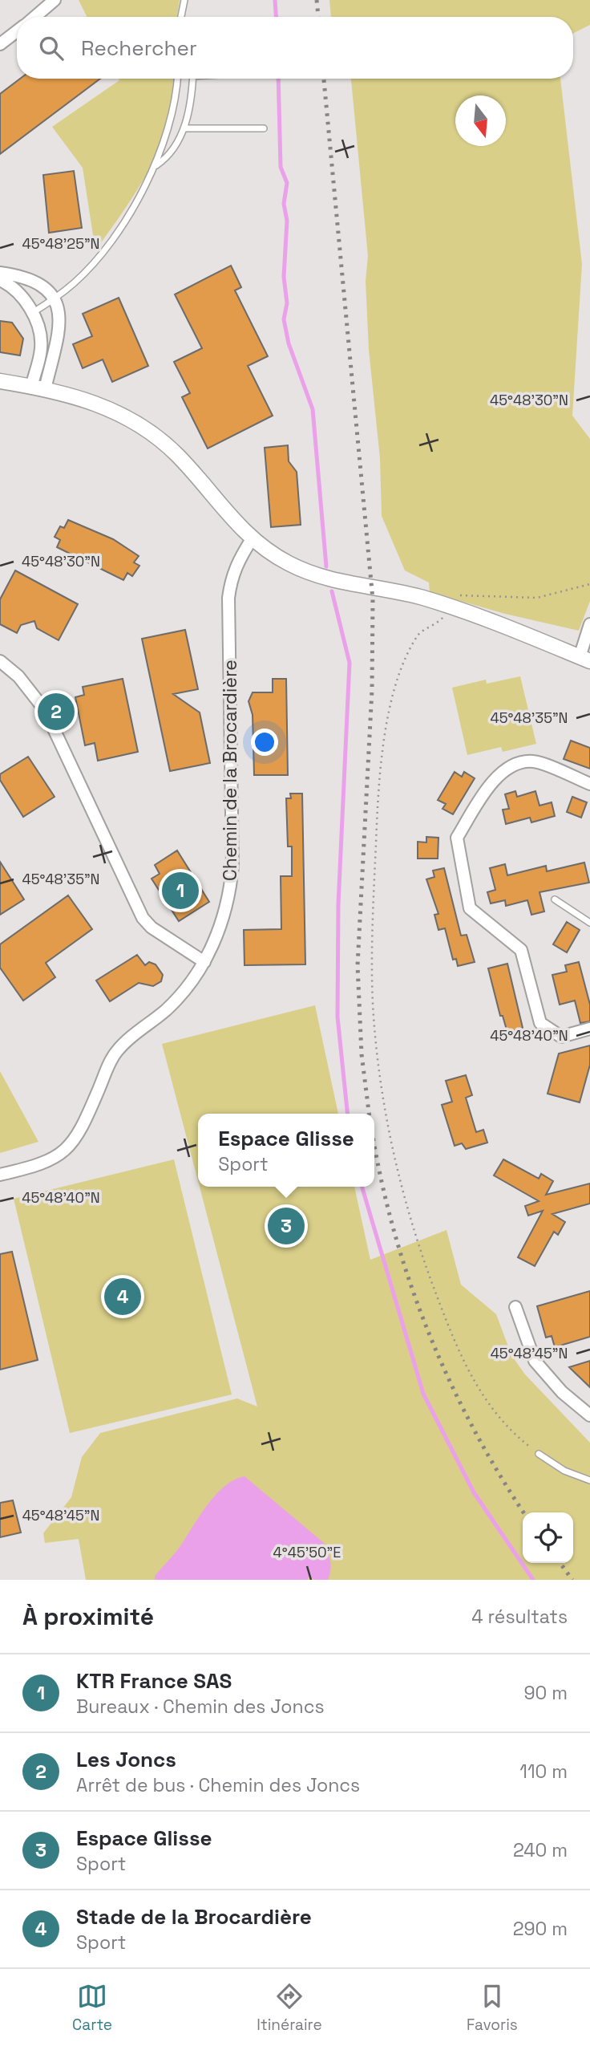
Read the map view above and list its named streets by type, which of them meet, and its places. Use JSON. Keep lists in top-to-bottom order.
{
  "streets": {
    "street": ["Chemin de la Brocardière"]
  },
  "north": "bottom",
  "page": {
    "search": "Rechercher",
    "pins": [
      "2",
      "1",
      "3",
      "4"
    ],
    "popup": ["Espace Glisse", "Sport"],
    "heading": ["À proximité", "4 résultats"],
    "list": [
      {
        "mark": "1",
        "name": "KTR France SAS",
        "note": "Bureaux · Chemin des Joncs",
        "value": "90 m"
      },
      {
        "mark": "2",
        "name": "Les Joncs",
        "note": "Arrêt de bus · Chemin des Joncs",
        "value": "110 m"
      },
      {
        "mark": "3",
        "name": "Espace Glisse",
        "note": "Sport",
        "value": "240 m"
      },
      {
        "mark": "4",
        "name": "Stade de la Brocardière",
        "note": "Sport",
        "value": "290 m"
      }
    ],
    "nav": ["Carte", "Itinéraire", "Favoris"]
  },
  "coordinates": [
    "45°48'25\"N",
    "45°48'30\"N",
    "45°48'35\"N",
    "45°48'40\"N",
    "45°48'45\"N",
    "4°45'50\"E"
  ]
}
